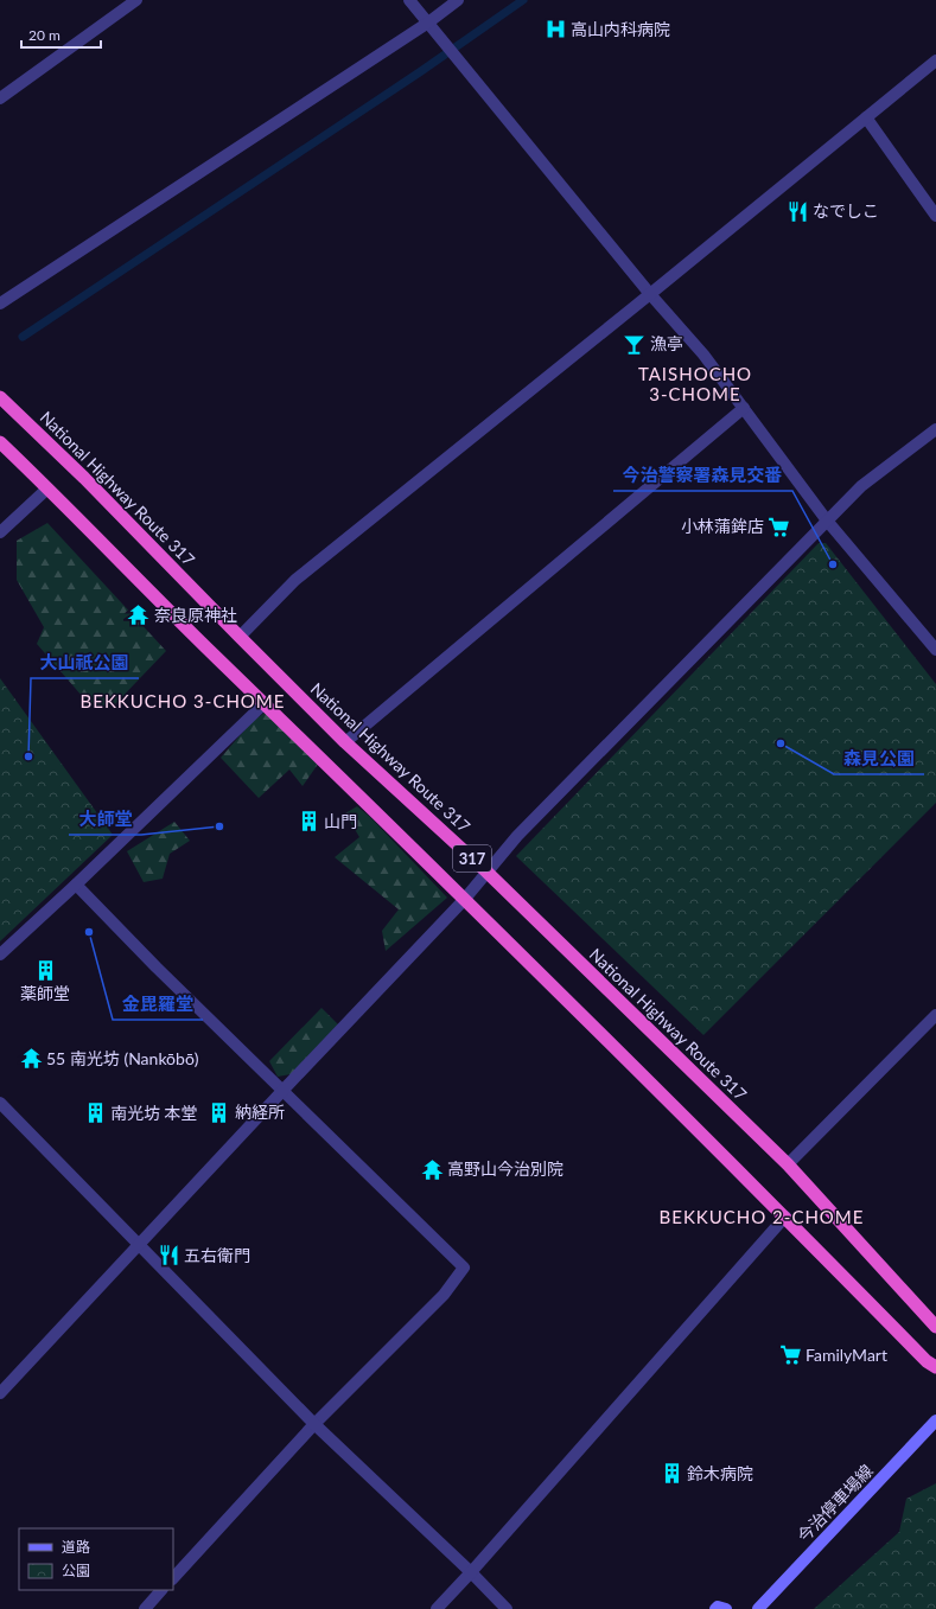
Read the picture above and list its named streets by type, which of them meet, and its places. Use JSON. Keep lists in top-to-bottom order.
{
  "streets": {
    "highway": ["National Highway Route 317", "317"],
    "main road": ["今治停車場線"]
  },
  "districts": ["TAISHOCHO 3-CHOME", "BEKKUCHO 3-CHOME", "BEKKUCHO 2-CHOME"],
  "places": {
    "hospital": ["高山内科病院"],
    "restaurant": ["なでしこ", "五右衛門"],
    "bar": ["漁亭"],
    "supermarket": ["小林蒲鉾店", "FamilyMart"],
    "other": [
      "今治警察署森見交番",
      "森見公園",
      "大山祇公園",
      "大師堂",
      "金毘羅堂"
    ],
    "temple": ["奈良原神社", "55 南光坊 (Nankōbō)", "高野山今治別院"],
    "building": [
      "山門",
      "薬師堂",
      "納経所",
      "南光坊 本堂",
      "鈴木病院"
    ]
  },
  "legend": ["道路", "公園"],
  "scale_bar": "20 m"
}
